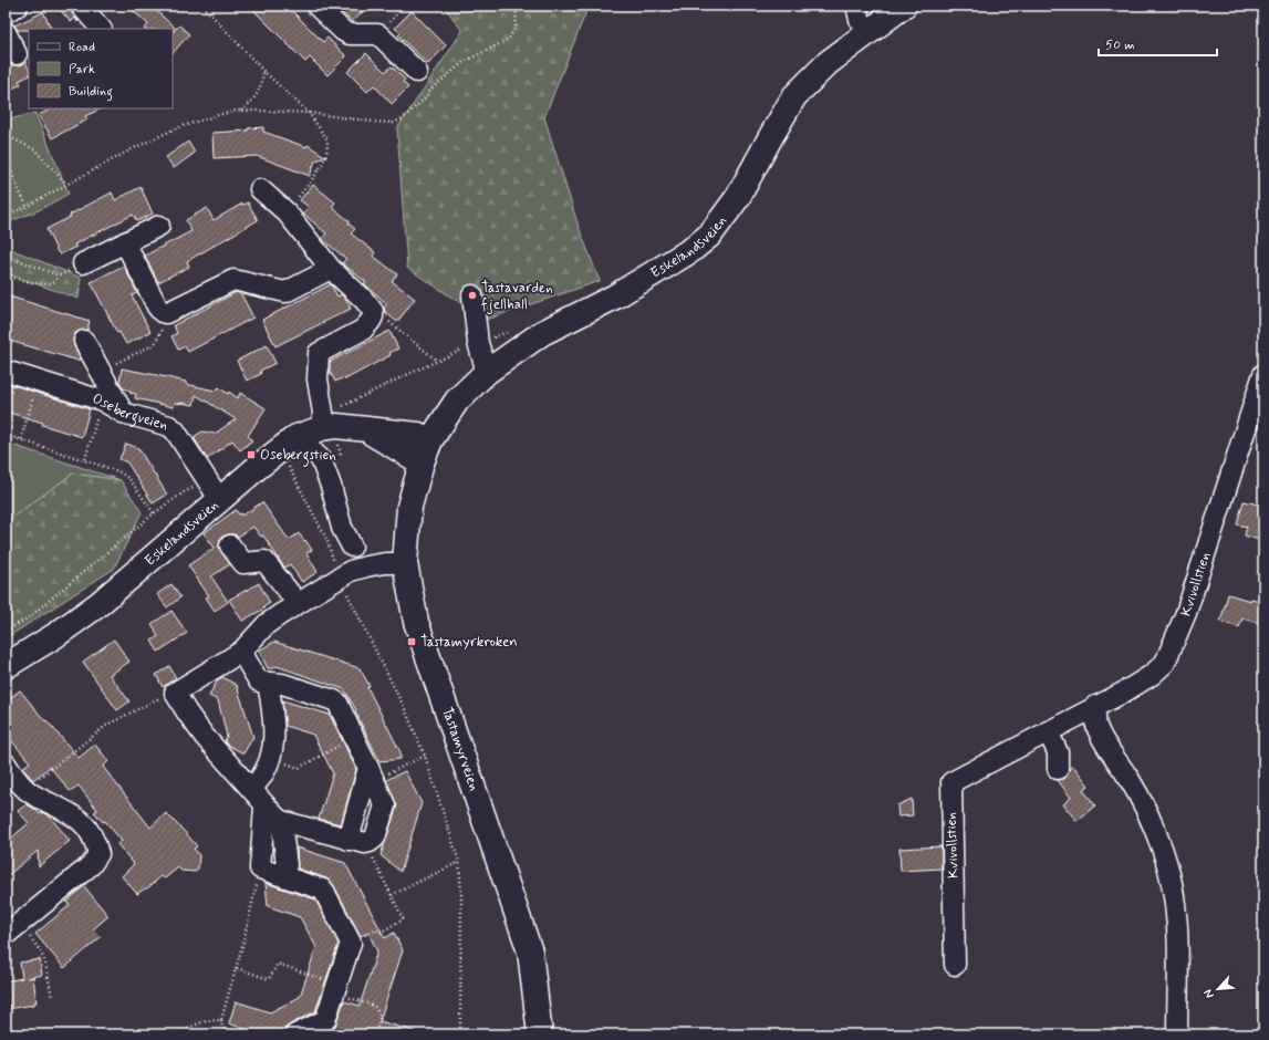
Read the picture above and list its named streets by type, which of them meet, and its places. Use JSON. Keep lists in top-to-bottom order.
{
  "streets": {
    "main road": ["Eskelandsveien", "Tastamyrveien"],
    "street": ["Osebergveien", "Kvivollstien"]
  },
  "crossings": [
    ["Eskelandsveien", "Osebergveien"],
    ["Eskelandsveien", "Tastamyrveien"]
  ],
  "places": {
    "other": ["Tastavarden fjellhall"],
    "transit": ["Osebergstien", "Tastamyrkroken"]
  },
  "legend": ["Road", "Park", "Building"],
  "scale_bar": "50 m",
  "north": "bottom left"
}
